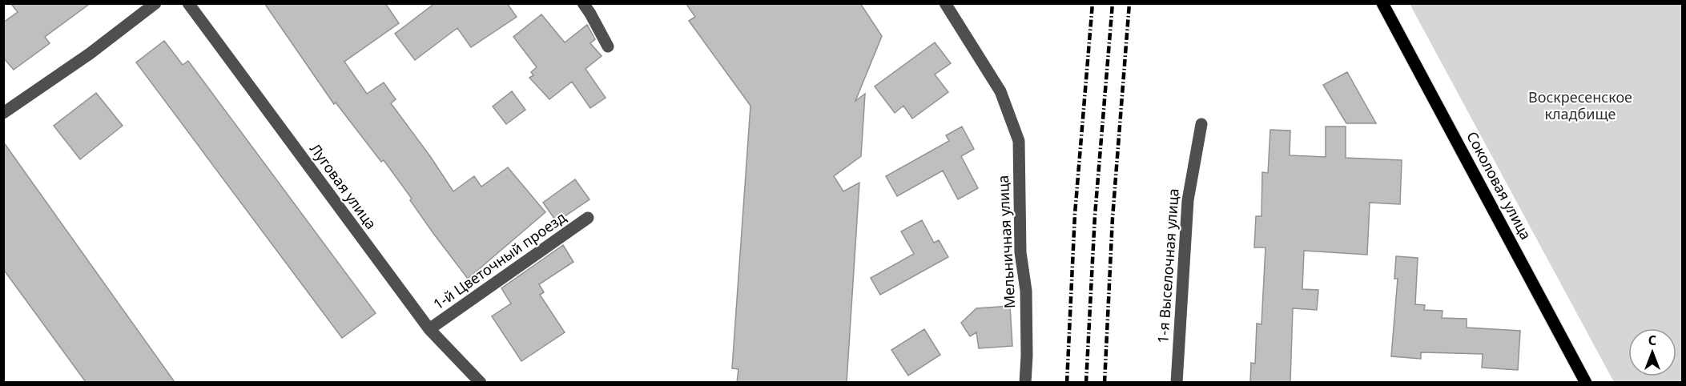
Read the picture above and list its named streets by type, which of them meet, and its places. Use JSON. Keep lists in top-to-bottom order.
{
  "streets": {
    "main road": ["Соколовая улица"],
    "street": [
      "Луговая улица",
      "Мельничная улица",
      "1-й Цветочный проезд",
      "1-я Выселочная улица"
    ]
  },
  "crossings": [
    ["Луговая улица", "1-й Цветочный проезд"]
  ],
  "parks": ["Воскресенское кладбище"],
  "north": "top"
}
